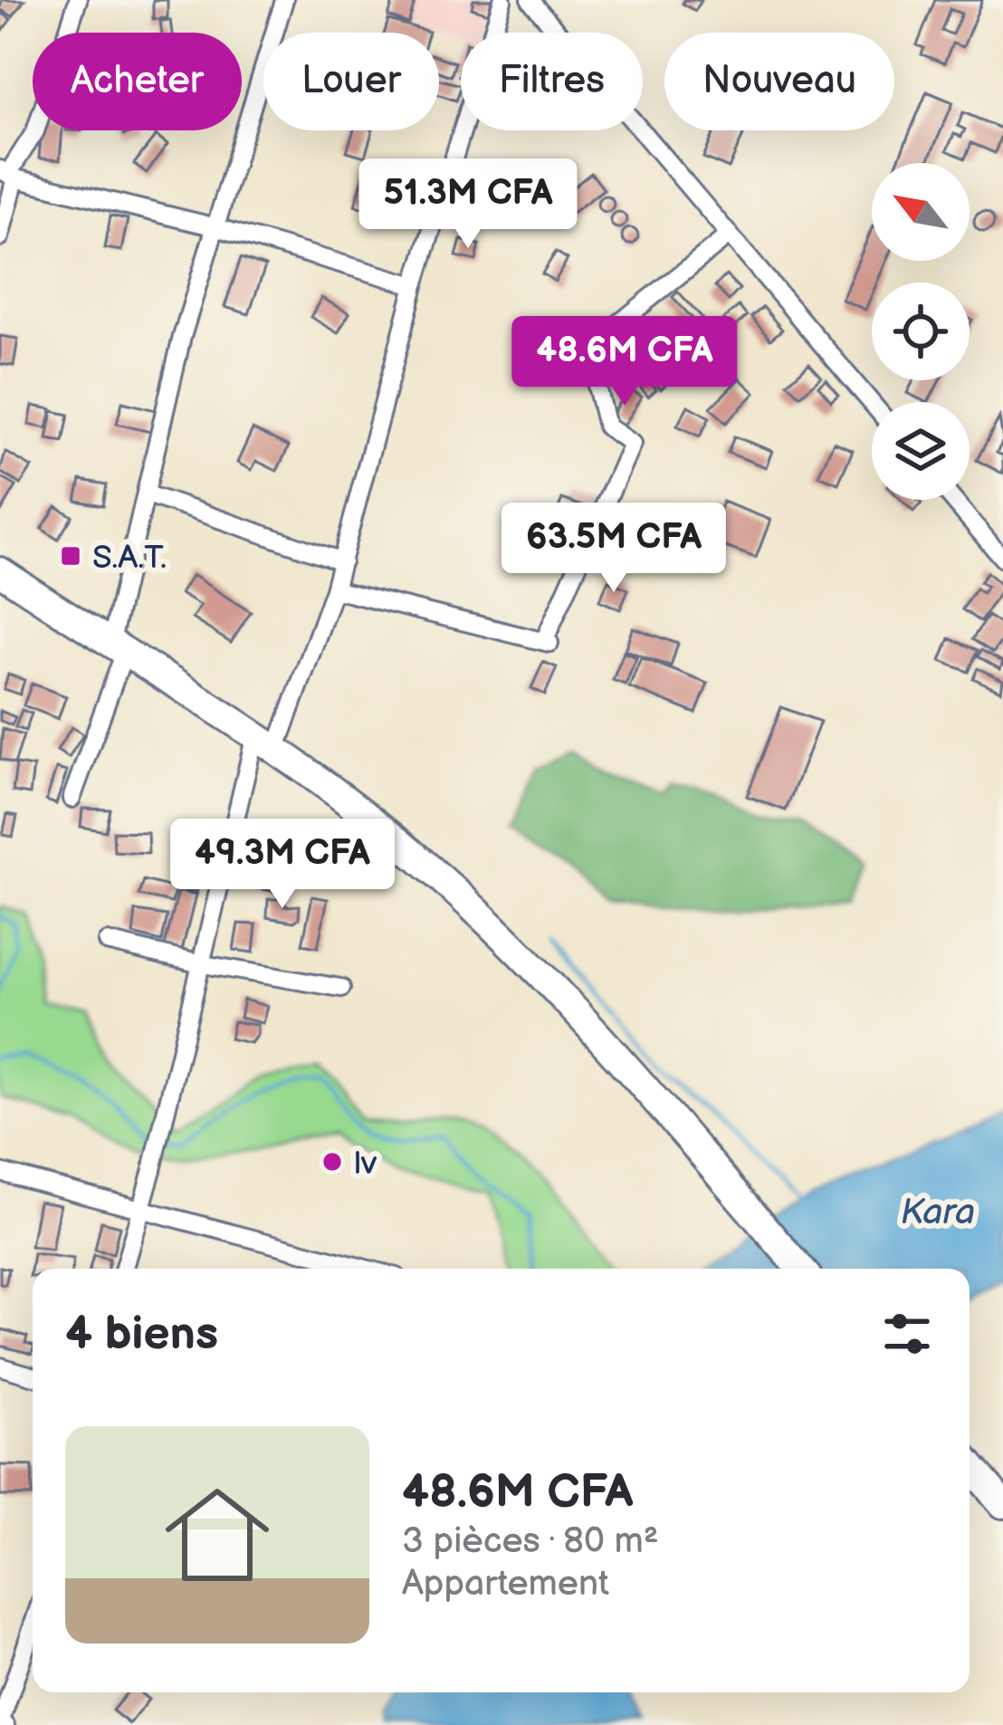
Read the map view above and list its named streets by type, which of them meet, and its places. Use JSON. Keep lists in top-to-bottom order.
{
  "water": ["Kara"],
  "places": {
    "transit": ["S.A.T."],
    "other": ["lv"]
  },
  "north": "top left",
  "page": {
    "chip": [
      "Acheter",
      "Louer",
      "Filtres",
      "Nouveau"
    ],
    "price": [
      "51.3M CFA",
      "48.6M CFA",
      "63.5M CFA",
      "49.3M CFA"
    ],
    "heading": "4 biens",
    "list": [
      {
        "name": "48.6M CFA",
        "note": "3 pièces · 80 m² · Appartement"
      }
    ]
  }
}
